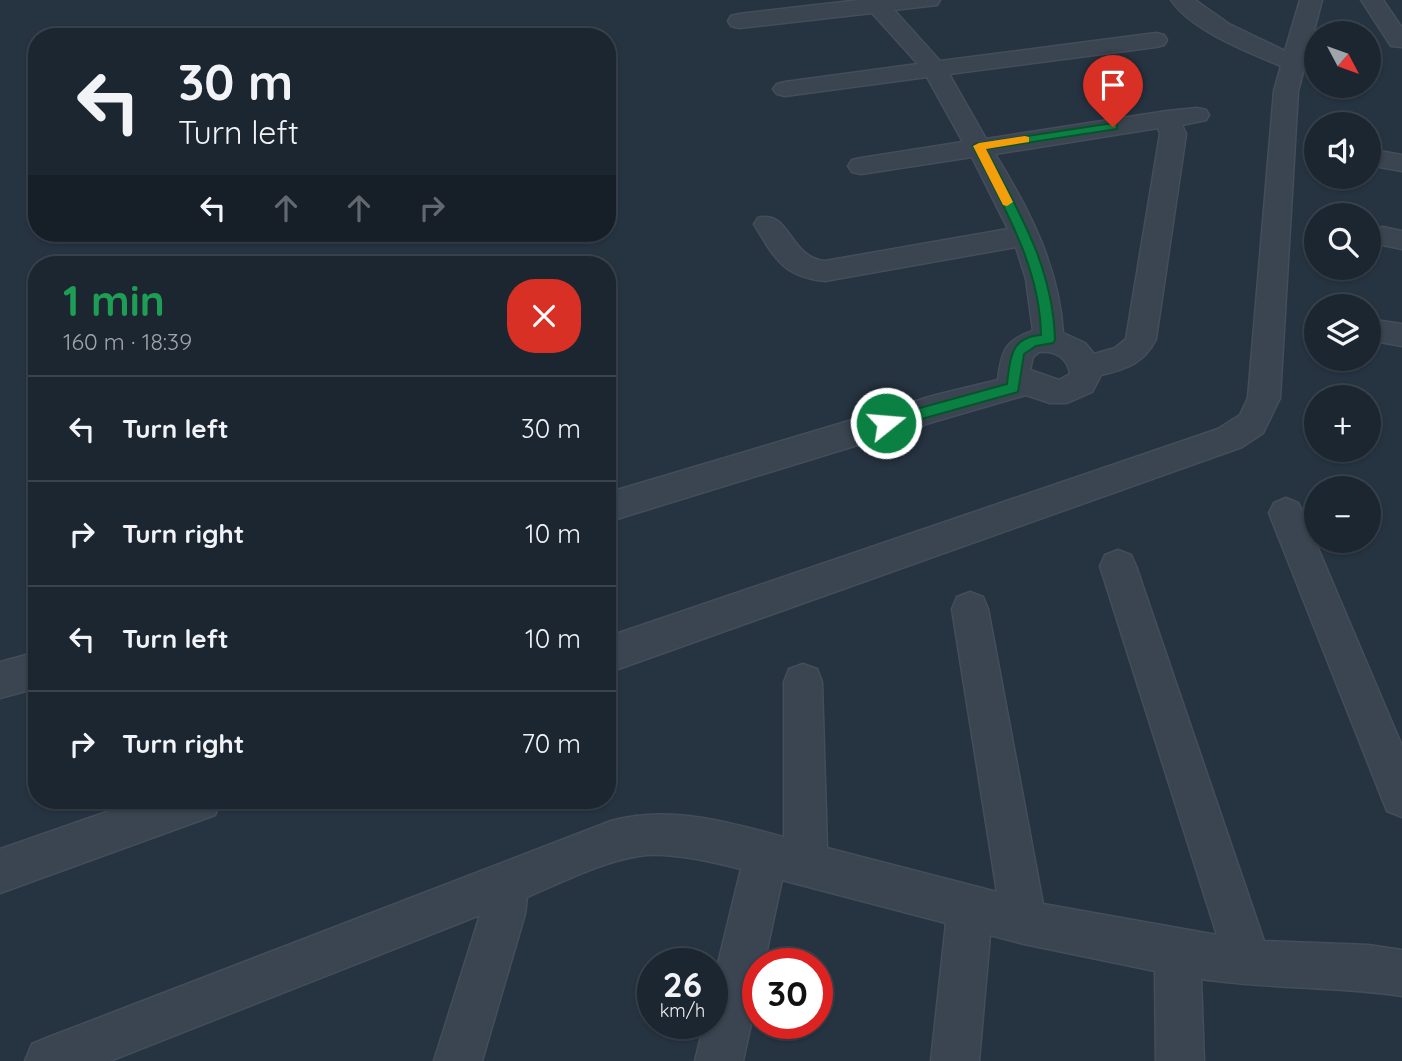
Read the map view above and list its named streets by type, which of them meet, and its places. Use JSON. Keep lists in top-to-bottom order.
{
  "north": "bottom right",
  "page": {
    "map_buttons": ["+", "−"],
    "turn": ["30 m", "Turn left"],
    "heading": ["1 min", "160 m · 18:39"],
    "list": [
      {
        "name": "Turn left",
        "value": "30 m"
      },
      {
        "name": "Turn right",
        "value": "10 m"
      },
      {
        "name": "Turn left",
        "value": "10 m"
      },
      {
        "name": "Turn right",
        "value": "70 m"
      }
    ],
    "speed": "26 km/h",
    "limit": "30"
  }
}
